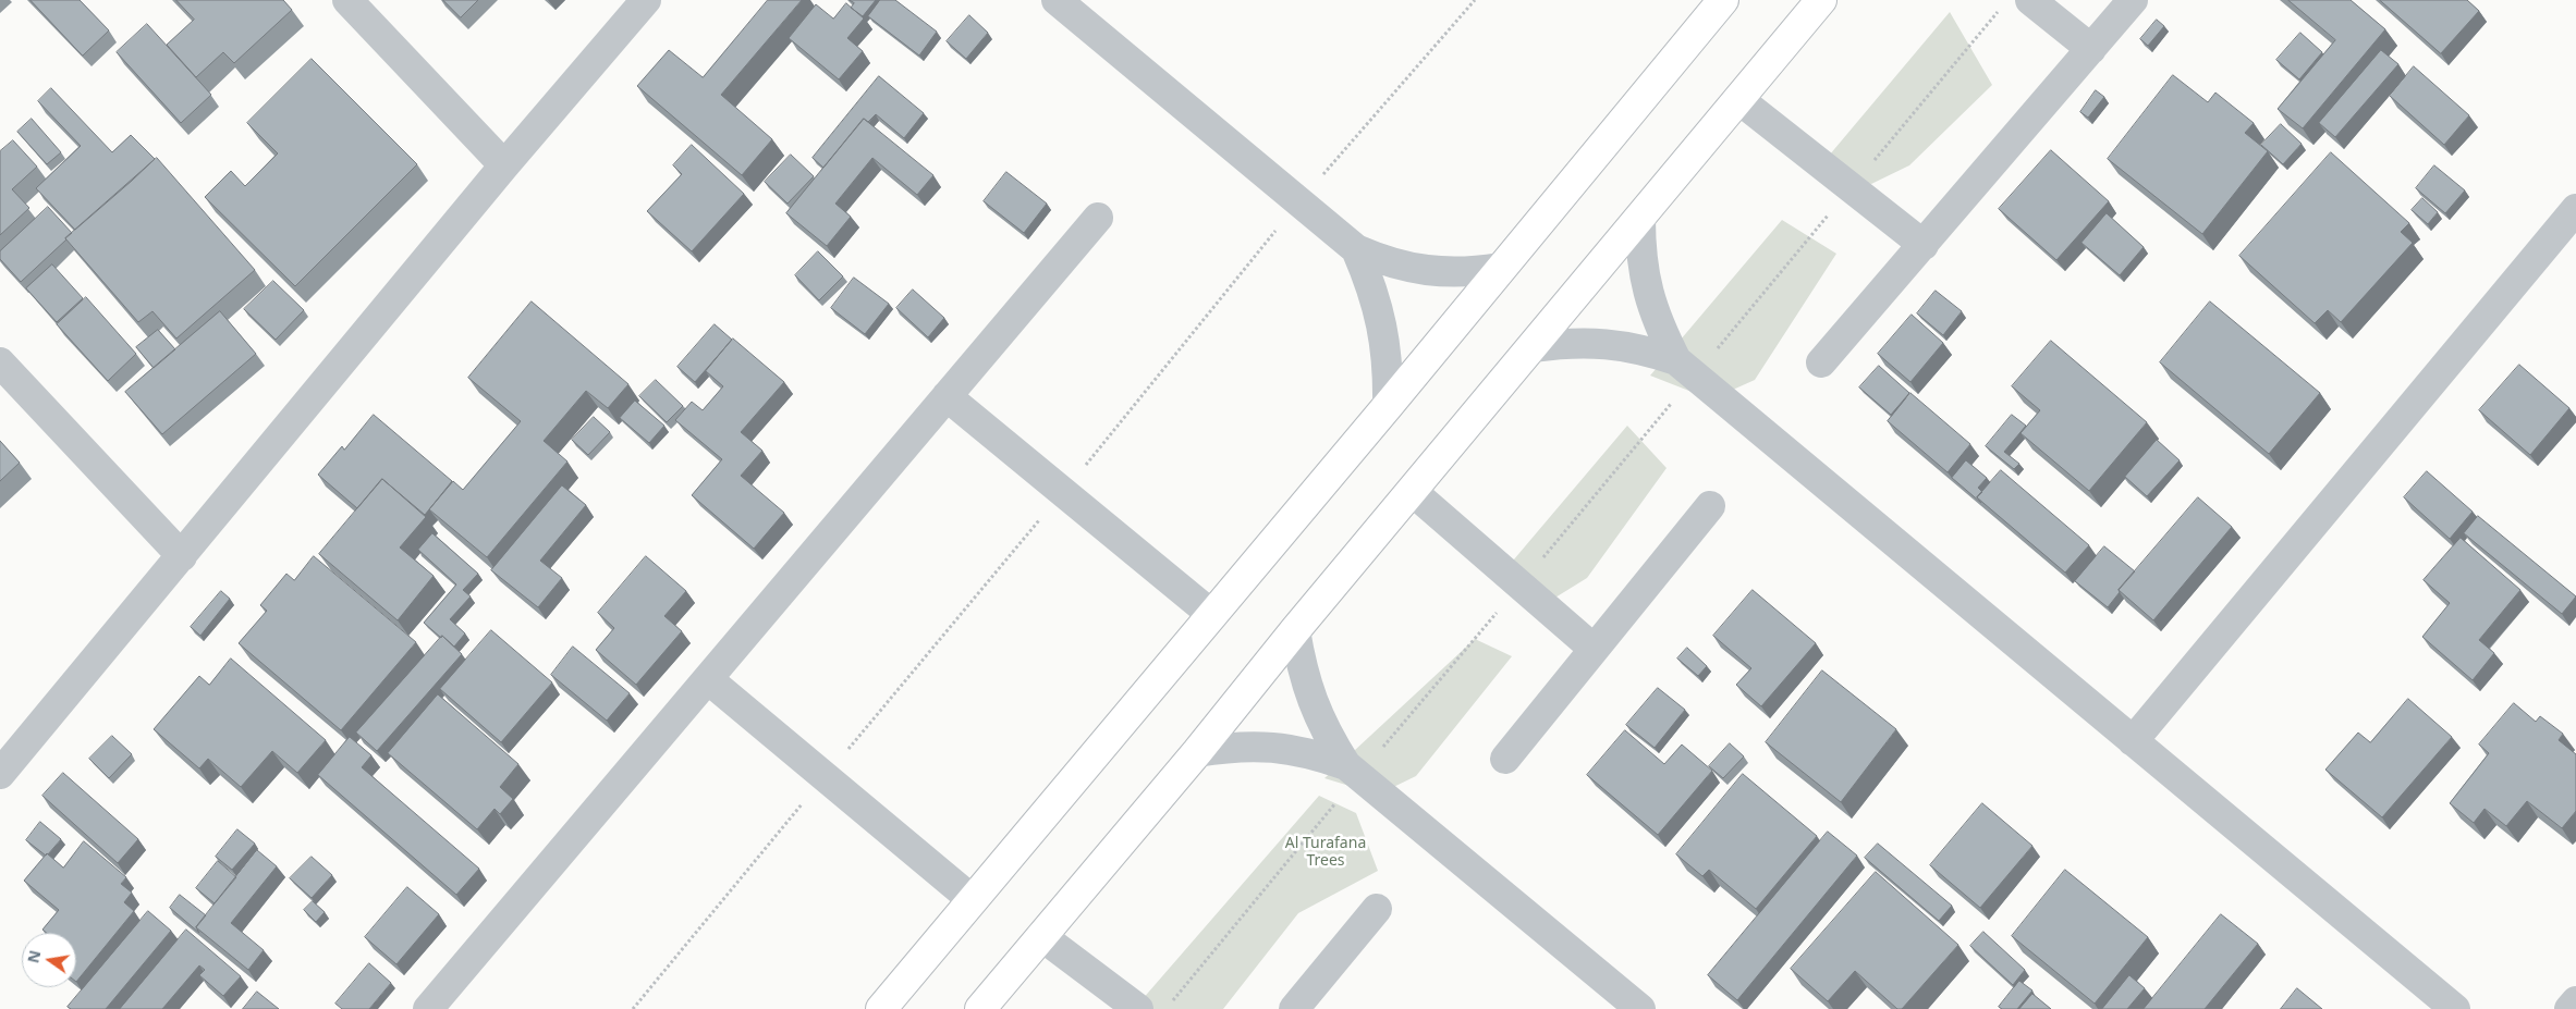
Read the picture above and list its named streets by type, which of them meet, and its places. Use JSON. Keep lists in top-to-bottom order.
{
  "parks": ["Al Turafana Trees"],
  "north": "left"
}
